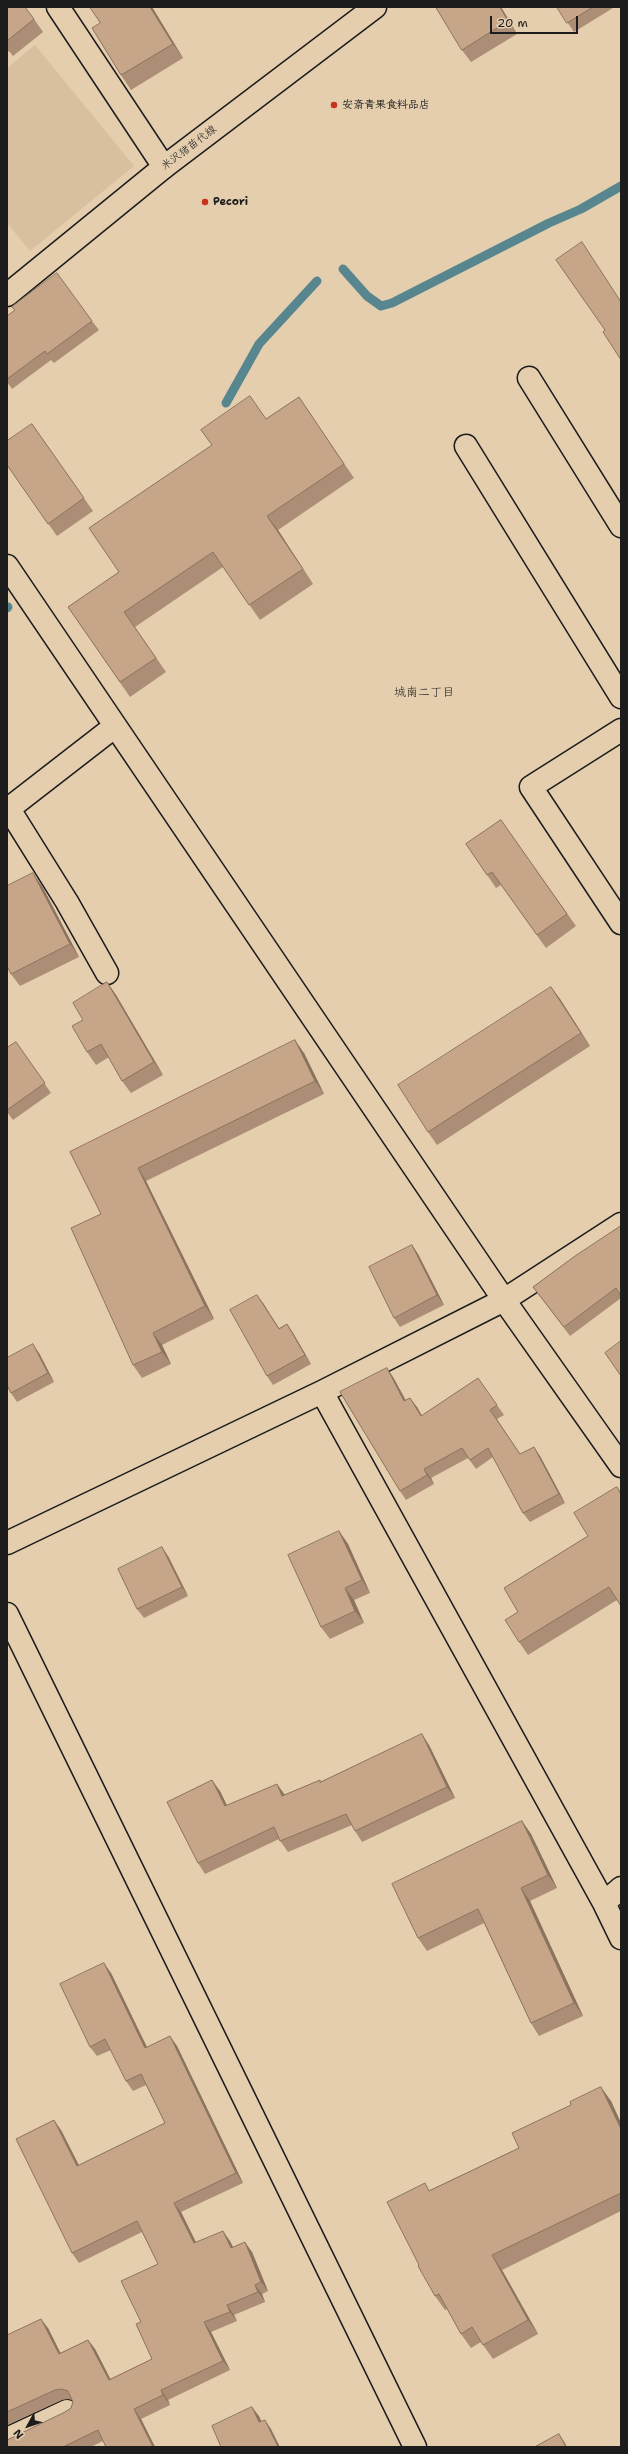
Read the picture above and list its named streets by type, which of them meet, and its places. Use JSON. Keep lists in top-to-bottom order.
{
  "streets": {
    "street": ["米沢猪苗代線"]
  },
  "districts": ["城南二丁目"],
  "places": ["安斎青果食料品店", "Pecori"],
  "scale_bar": "20 m",
  "north": "bottom left"
}
